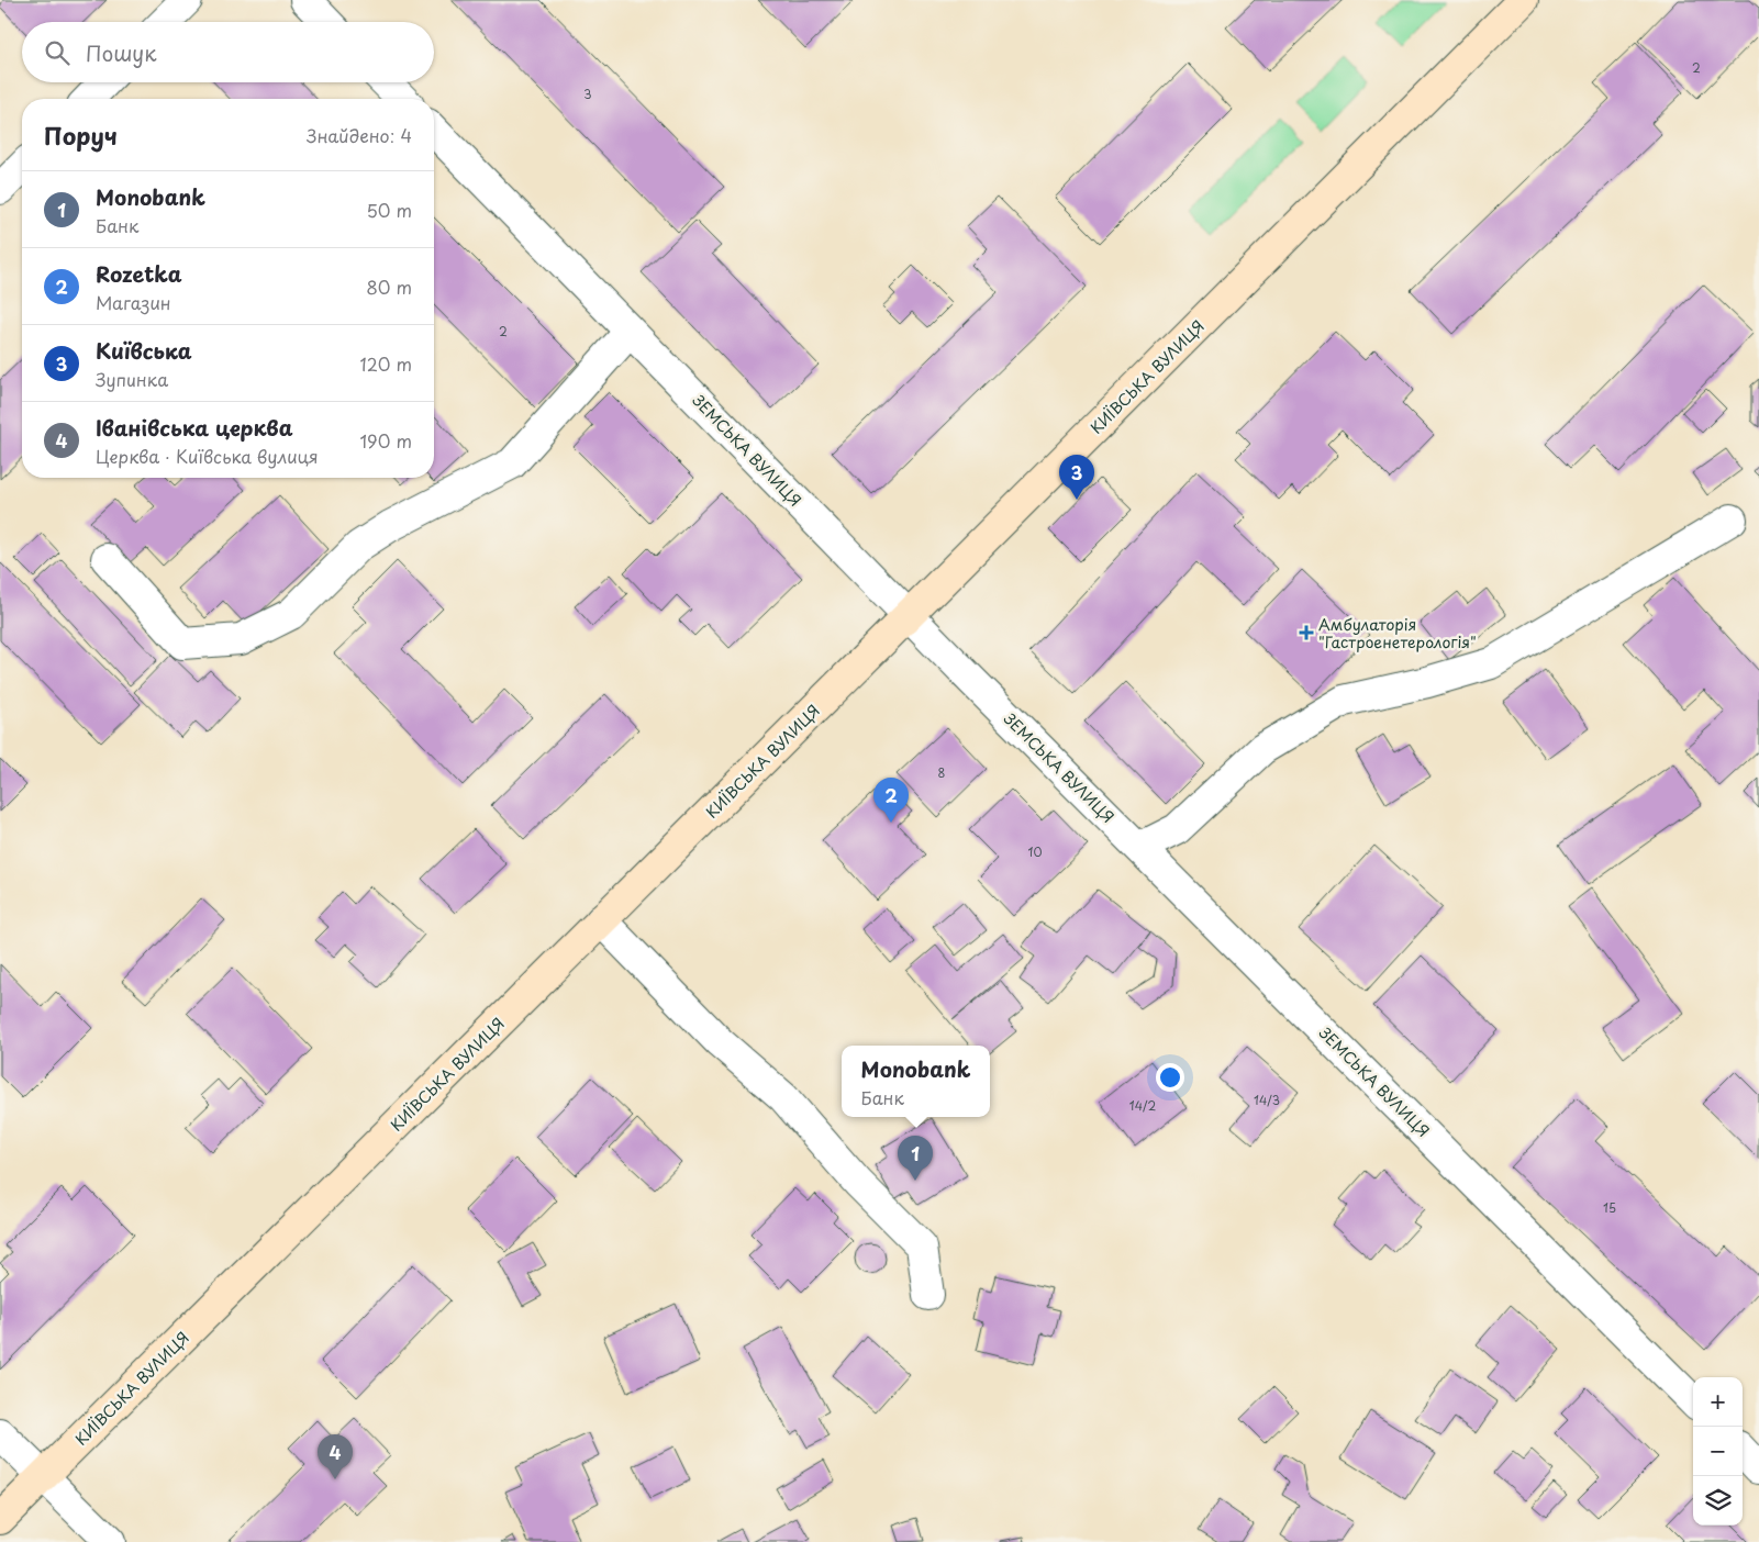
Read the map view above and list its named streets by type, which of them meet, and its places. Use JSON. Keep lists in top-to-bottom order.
{
  "streets": {
    "main road": ["КИЇВСЬКА ВУЛИЦЯ"],
    "street": ["ЗЕМСЬКА ВУЛИЦЯ"]
  },
  "crossings": [
    ["КИЇВСЬКА ВУЛИЦЯ", "ЗЕМСЬКА ВУЛИЦЯ"]
  ],
  "places": {
    "health": ["Амбулаторія \"Гастроенетерологія\""]
  },
  "house_numbers": [
    "2",
    "3",
    "2",
    "8",
    "10",
    "14/3",
    "14/2",
    "15"
  ],
  "page": {
    "search": "Пошук",
    "heading": ["Поруч", "Знайдено: 4"],
    "list": [
      {
        "mark": "1",
        "name": "Monobank",
        "note": "Банк",
        "value": "50 m"
      },
      {
        "mark": "2",
        "name": "Rozetka",
        "note": "Магазин",
        "value": "80 m"
      },
      {
        "mark": "3",
        "name": "Київська",
        "note": "Зупинка",
        "value": "120 m"
      },
      {
        "mark": "4",
        "name": "Іванівська церква",
        "note": "Церква · Київська вулиця",
        "value": "190 m"
      }
    ],
    "pins": [
      "3",
      "2",
      "1",
      "4"
    ],
    "popup": ["Monobank", "Банк"],
    "map_buttons": ["+", "−"]
  }
}
